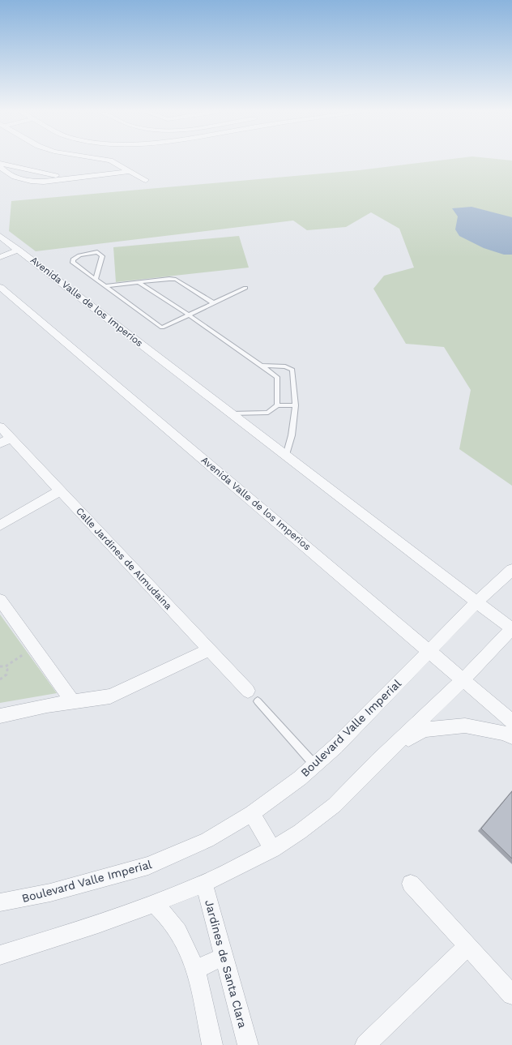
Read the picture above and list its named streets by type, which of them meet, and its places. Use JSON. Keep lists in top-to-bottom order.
{
  "streets": {
    "street": [
      "Avenida Valle de los Imperios",
      "Calle Jardines de Almudaina",
      "Boulevard Valle Imperial",
      "Jardines de Santa Clara"
    ]
  },
  "crossings": [
    ["Avenida Valle de los Imperios", "Boulevard Valle Imperial"]
  ]
}
